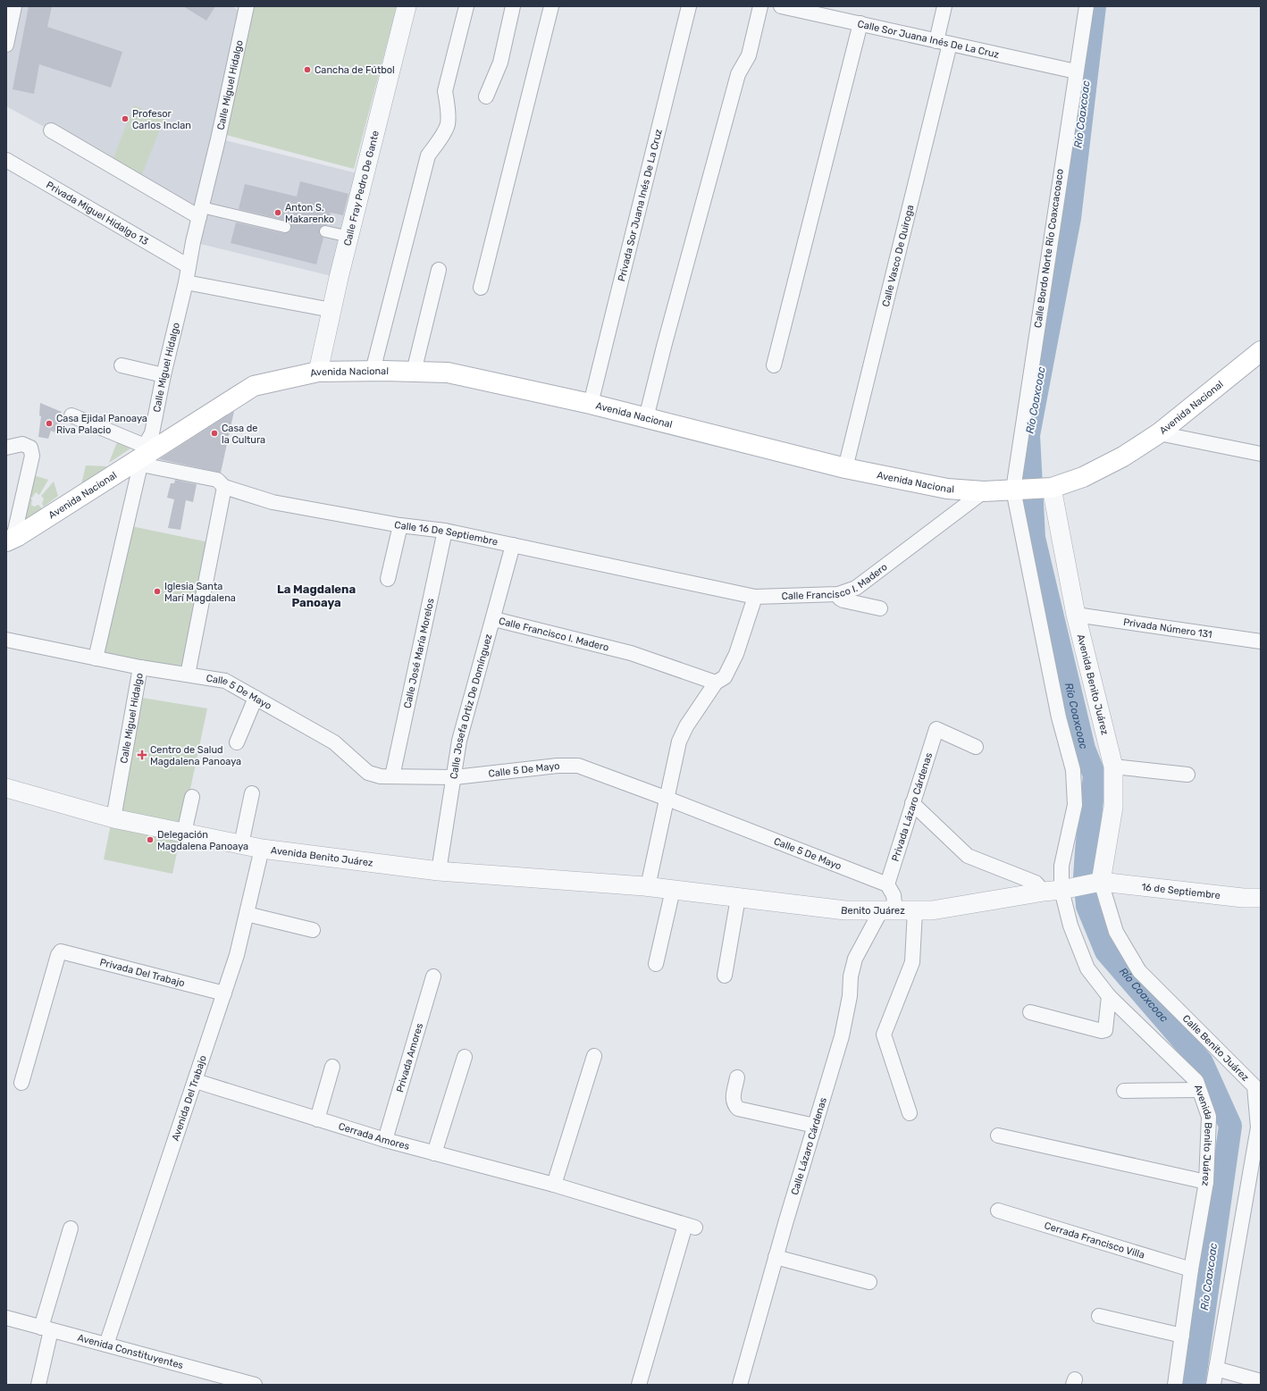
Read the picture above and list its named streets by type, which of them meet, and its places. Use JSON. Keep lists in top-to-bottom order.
{
  "streets": {
    "main road": ["Avenida Nacional"],
    "street": [
      "Calle Sor Juana Inés De La Cruz",
      "Calle Miguel Hidalgo",
      "Calle Fray Pedro De Gante",
      "Privada Sor Juana Inés De La Cruz",
      "Privada Miguel Hidalgo 13",
      "Calle Bordo Norte Río Coaxcacoaco",
      "Calle Vasco De Quiroga",
      "Calle 16 De Septiembre",
      "Calle Francisco I. Madero",
      "Privada Número 131",
      "Calle José María Morelos",
      "Avenida Benito Juárez",
      "Calle 5 De Mayo",
      "Calle Josefa Ortiz De Domínguez",
      "Privada Lázaro Cárdenas",
      "16 de Septiembre",
      "Benito Juárez",
      "Privada Del Trabajo",
      "Calle Benito Juárez",
      "Privada Amores",
      "Avenida Del Trabajo",
      "Cerrada Amores",
      "Calle Lázaro Cárdenas",
      "Cerrada Francisco Villa",
      "Avenida Constituyentes"
    ]
  },
  "crossings": [
    ["Calle Sor Juana Inés De La Cruz", "Calle Bordo Norte Río Coaxcacoaco"],
    ["Calle Sor Juana Inés De La Cruz", "Calle Vasco De Quiroga"],
    ["Calle Miguel Hidalgo", "Privada Miguel Hidalgo 13"],
    ["Calle Miguel Hidalgo", "Avenida Nacional"],
    ["Calle Miguel Hidalgo", "Calle 16 De Septiembre"],
    ["Calle Miguel Hidalgo", "Avenida Benito Juárez"],
    ["Calle Miguel Hidalgo", "Calle 5 De Mayo"],
    ["Calle Fray Pedro De Gante", "Avenida Nacional"],
    ["Privada Sor Juana Inés De La Cruz", "Avenida Nacional"],
    ["Calle Bordo Norte Río Coaxcacoaco", "Avenida Nacional"],
    ["Calle Vasco De Quiroga", "Avenida Nacional"],
    ["Avenida Nacional", "Calle 16 De Septiembre"],
    ["Avenida Nacional", "Calle Francisco I. Madero"],
    ["Avenida Nacional", "Avenida Benito Juárez"],
    ["Calle 16 De Septiembre", "Calle Francisco I. Madero"],
    ["Calle 16 De Septiembre", "Calle José María Morelos"],
    ["Calle 16 De Septiembre", "Calle Josefa Ortiz De Domínguez"],
    ["Calle Francisco I. Madero", "Calle Josefa Ortiz De Domínguez"],
    ["Privada Número 131", "Avenida Benito Juárez"],
    ["Calle José María Morelos", "Calle 5 De Mayo"],
    ["Avenida Benito Juárez", "Calle Josefa Ortiz De Domínguez"],
    ["Avenida Benito Juárez", "16 de Septiembre"],
    ["Avenida Benito Juárez", "Benito Juárez"],
    ["Avenida Benito Juárez", "Calle Benito Juárez"],
    ["Avenida Benito Juárez", "Avenida Del Trabajo"],
    ["Avenida Benito Juárez", "Cerrada Francisco Villa"],
    ["Calle 5 De Mayo", "Calle Josefa Ortiz De Domínguez"],
    ["Calle 5 De Mayo", "Privada Lázaro Cárdenas"],
    ["16 de Septiembre", "Benito Juárez"],
    ["16 de Septiembre", "Calle Benito Juárez"],
    ["Benito Juárez", "Calle Benito Juárez"],
    ["Benito Juárez", "Calle Lázaro Cárdenas"],
    ["Privada Del Trabajo", "Avenida Del Trabajo"],
    ["Privada Amores", "Cerrada Amores"],
    ["Avenida Del Trabajo", "Cerrada Amores"],
    ["Avenida Del Trabajo", "Avenida Constituyentes"]
  ],
  "districts": ["La Magdalena Panoaya"],
  "water": ["Río Coaxcoac"],
  "places": {
    "other": [
      "Cancha de Fútbol",
      "Profesor Carlos Inclan",
      "Anton S. Makarenko",
      "Casa Ejidal Panoaya Riva Palacio",
      "Casa de la Cultura",
      "Iglesia Santa Marí Magdalena",
      "Delegación Magdalena Panoaya"
    ],
    "health": ["Centro de Salud Magdalena Panoaya"]
  }
}
